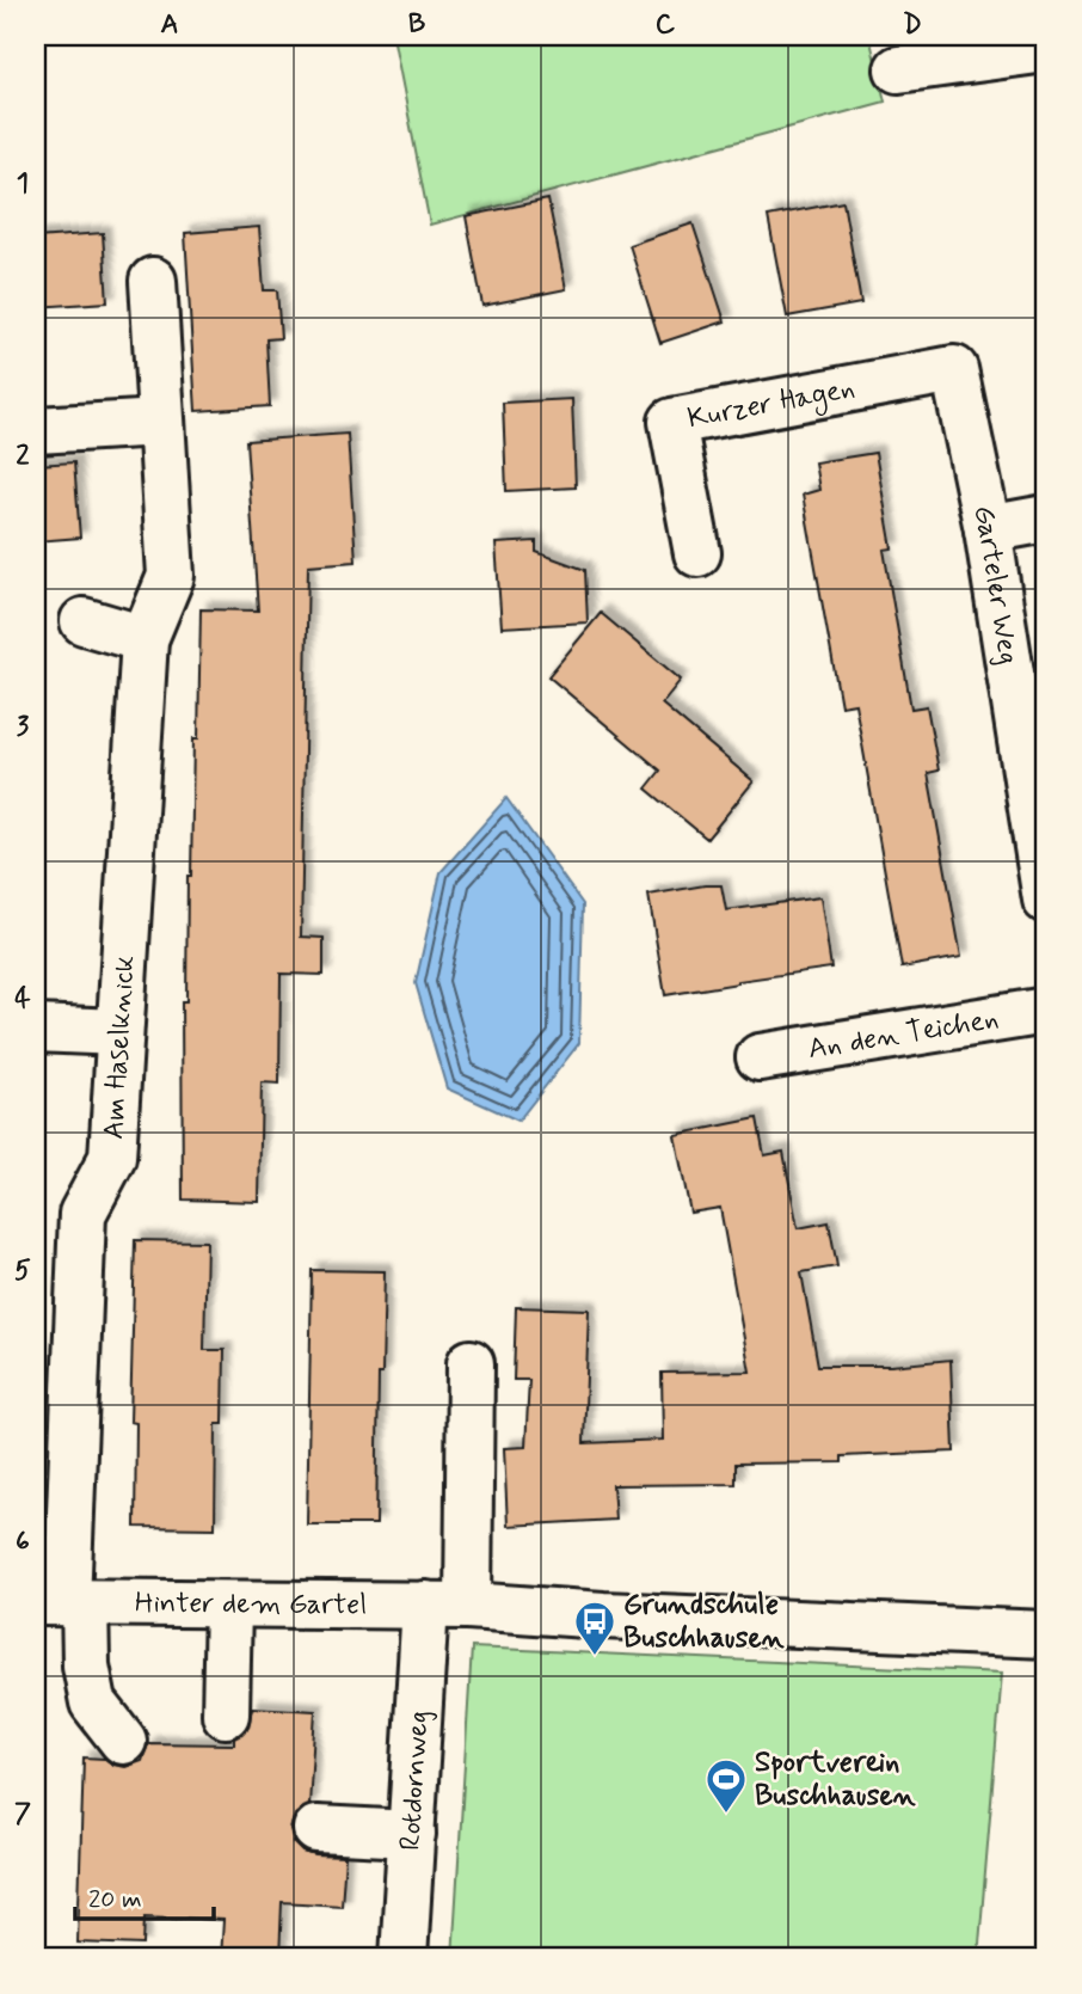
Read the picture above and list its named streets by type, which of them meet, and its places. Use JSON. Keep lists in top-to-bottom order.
{
  "streets": {
    "street": [
      "Kurzer Hagen",
      "Garteler Weg",
      "An den Teichen",
      "Am Haselknick",
      "Hinter dem Gartel",
      "Rotdornweg"
    ]
  },
  "crossings": [
    ["Kurzer Hagen", "Garteler Weg"],
    ["Am Haselknick", "Hinter dem Gartel"],
    ["Hinter dem Gartel", "Rotdornweg"]
  ],
  "places": {
    "bus stop": ["Grundschule Buschhausen"],
    "sports": ["Sportverein Buschhausen"]
  },
  "scale_bar": "20 m",
  "grid": {
    "columns": [
      "A",
      "B",
      "C",
      "D"
    ],
    "rows": [
      "1",
      "2",
      "3",
      "4",
      "5",
      "6",
      "7"
    ]
  }
}
